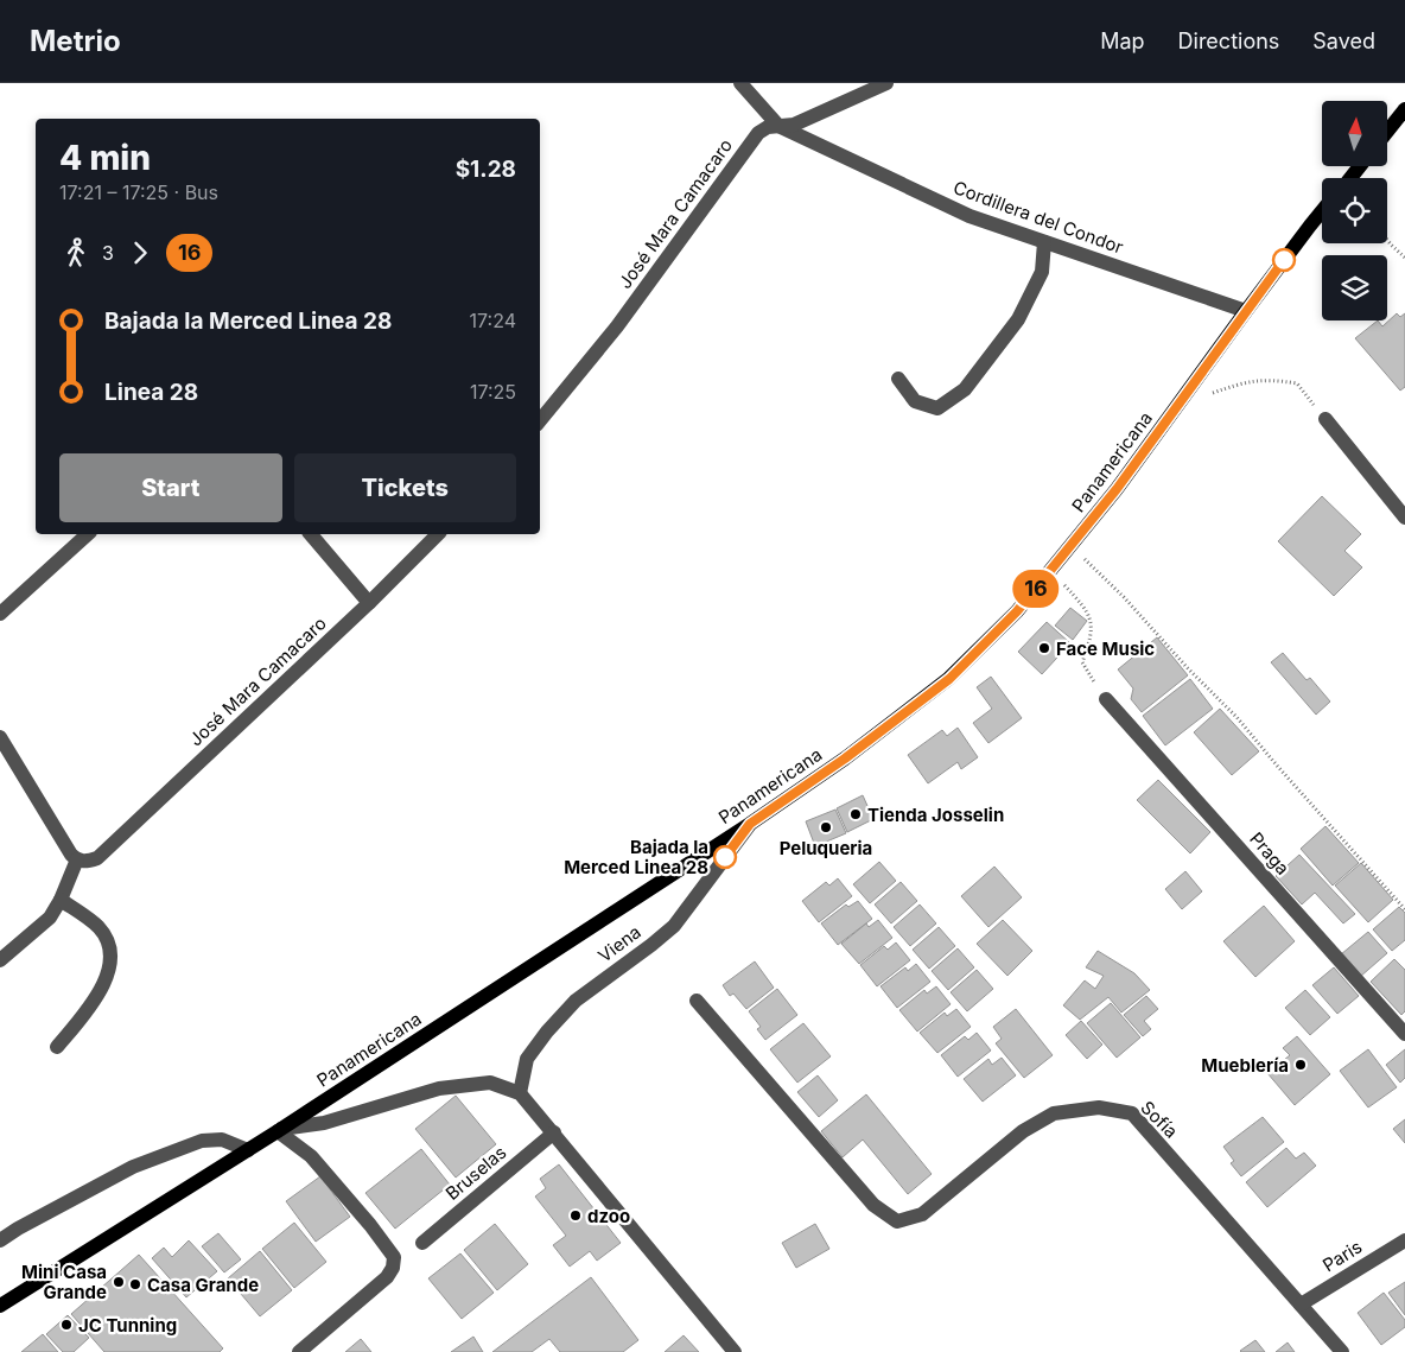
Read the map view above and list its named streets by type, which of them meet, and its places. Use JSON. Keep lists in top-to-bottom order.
{
  "streets": {
    "main road": ["Panamericana"],
    "street": [
      "José Mara Camacaro",
      "Cordillera del Condor",
      "Praga",
      "Viena",
      "Sofía",
      "Bruselas",
      "Paris"
    ]
  },
  "crossings": [
    ["José Mara Camacaro", "Cordillera del Condor"],
    ["Cordillera del Condor", "Panamericana"],
    ["Panamericana", "Viena"],
    ["Sofía", "Paris"]
  ],
  "places": [
    "Face Music",
    "Tienda Josselin",
    "Peluqueria",
    "Bajada la Merced Linea 28",
    "Mueblería",
    "dzoo",
    "Mini Casa Grande",
    "Casa Grande",
    "JC Tunning"
  ],
  "lines": ["bus line 16"],
  "north": "top",
  "page": {
    "header": "Metrio",
    "nav": ["Map", "Directions", "Saved"],
    "on_map": "16",
    "heading": ["4 min", "17:21 – 17:25 · Bus", "$1.28"],
    "legs": ["3", "16"],
    "list": [
      {
        "name": "Bajada la Merced Linea 28",
        "value": "17:24"
      },
      {
        "name": "Linea 28",
        "value": "17:25"
      }
    ],
    "buttons": ["Start", "Tickets"]
  }
}
